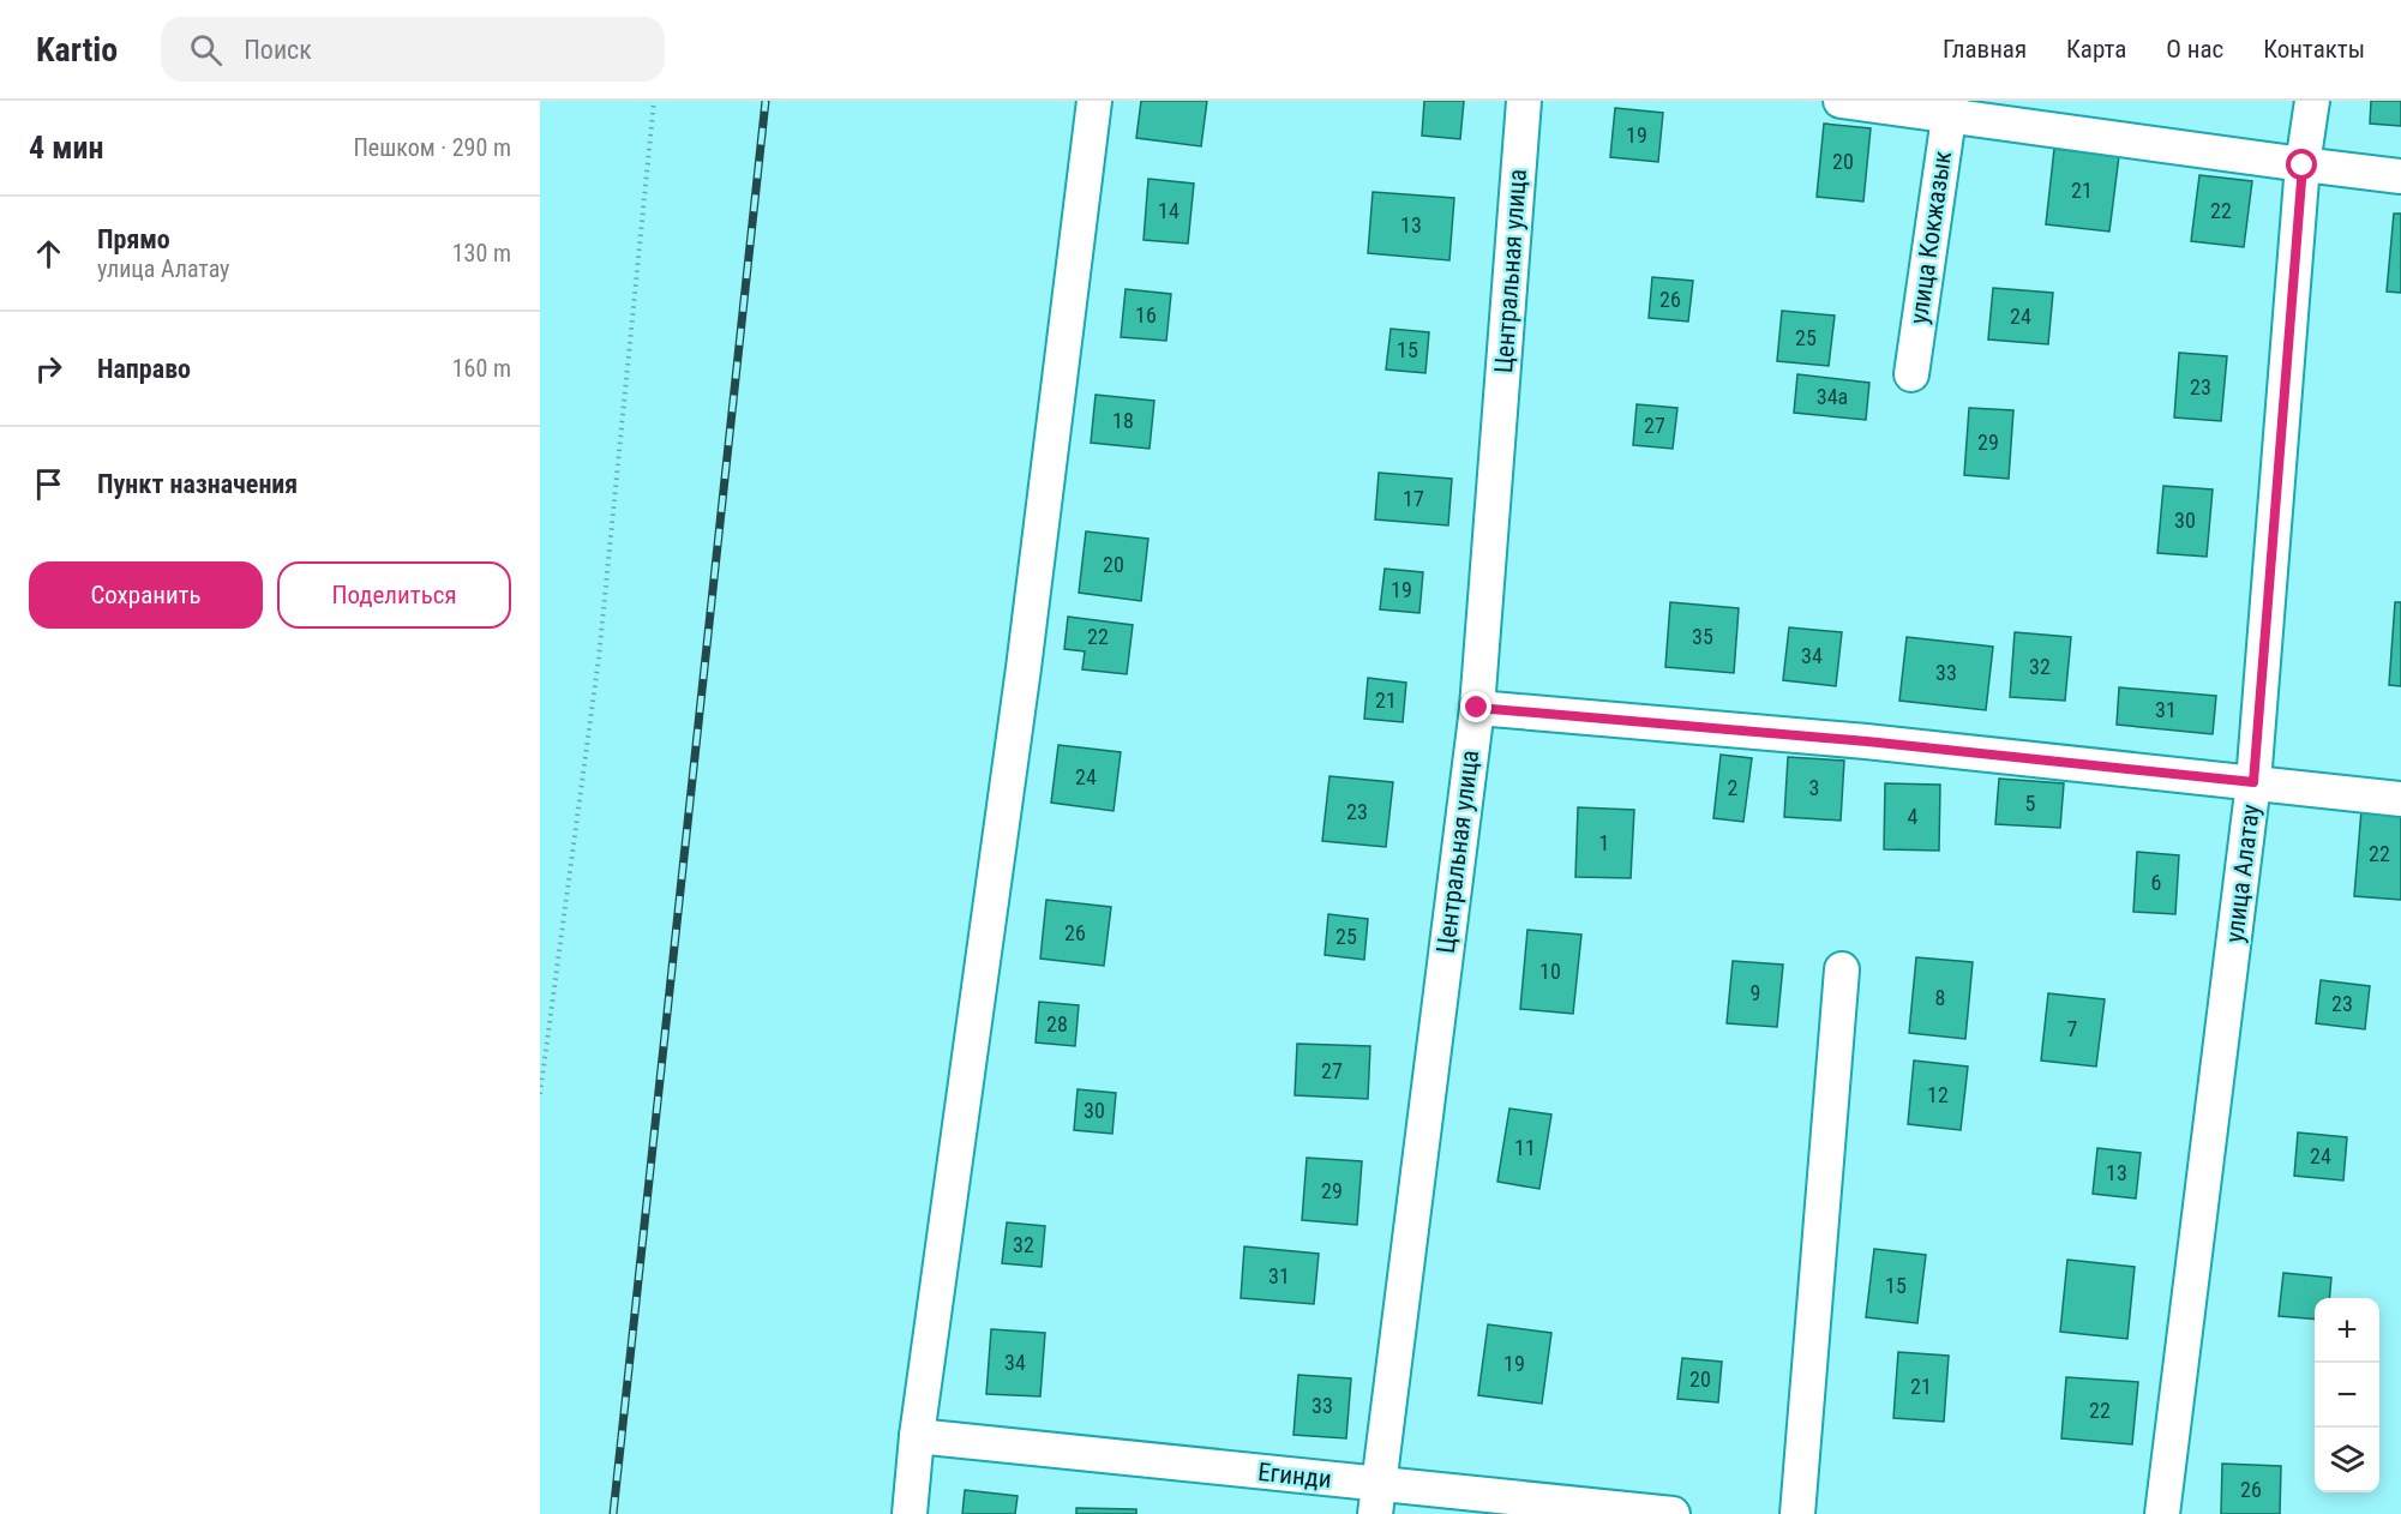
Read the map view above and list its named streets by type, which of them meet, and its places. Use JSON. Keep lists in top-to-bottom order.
{
  "streets": {
    "street": [
      "улица Кокжазык",
      "Центральная улица",
      "улица Алатау",
      "Егинди"
    ]
  },
  "crossings": [
    ["Центральная улица", "Егинди"]
  ],
  "house_numbers": [
    "19",
    "20",
    "21",
    "14",
    "22",
    "13",
    "26",
    "16",
    "24",
    "25",
    "15",
    "23",
    "34а",
    "18",
    "27",
    "29",
    "17",
    "30",
    "20",
    "19",
    "22",
    "35",
    "34",
    "32",
    "33",
    "21",
    "31",
    "24",
    "2",
    "3",
    "5",
    "23",
    "4",
    "1",
    "22",
    "6",
    "26",
    "25",
    "10",
    "9",
    "8",
    "23",
    "28",
    "7",
    "27",
    "12",
    "30",
    "11",
    "24",
    "13",
    "29",
    "32",
    "31",
    "15",
    "34",
    "19",
    "20",
    "21",
    "33",
    "22",
    "26"
  ],
  "page": {
    "header": "Kartio",
    "search": "Поиск",
    "nav": [
      "Главная",
      "Карта",
      "О нас",
      "Контакты"
    ],
    "heading": ["4 мин", "Пешком · 290 m"],
    "list": [
      ["Прямо", "улица Алатау", "130 m"],
      ["Направо", "160 m"],
      "Пункт назначения"
    ],
    "buttons": ["Сохранить", "Поделиться"],
    "map_buttons": ["+", "−"]
  }
}
